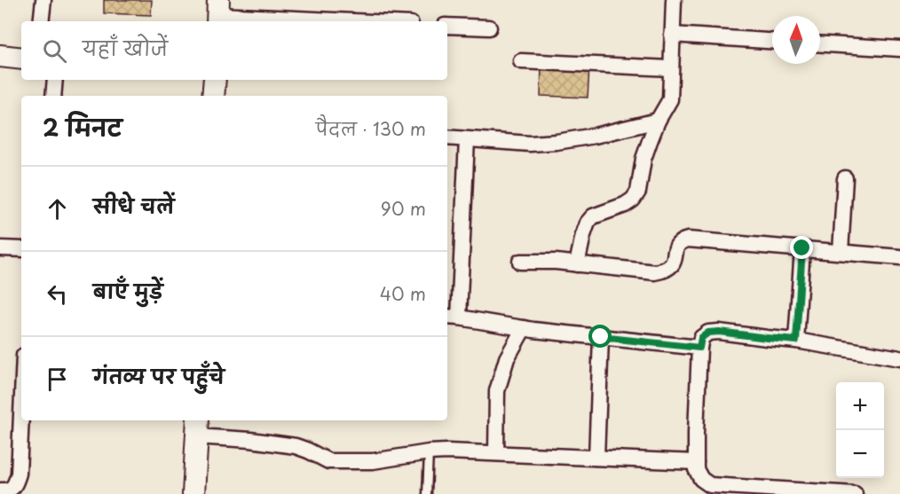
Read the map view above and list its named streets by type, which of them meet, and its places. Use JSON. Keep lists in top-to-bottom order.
{
  "north": "top",
  "page": {
    "search": "यहाँ खोजें",
    "heading": ["2 मिनट", "पैदल · 130 m"],
    "list": [
      ["सीधे चलें", "90 m"],
      ["बाएँ मुड़ें", "40 m"],
      "गंतव्य पर पहुँचे"
    ],
    "map_buttons": ["+", "−"]
  }
}
